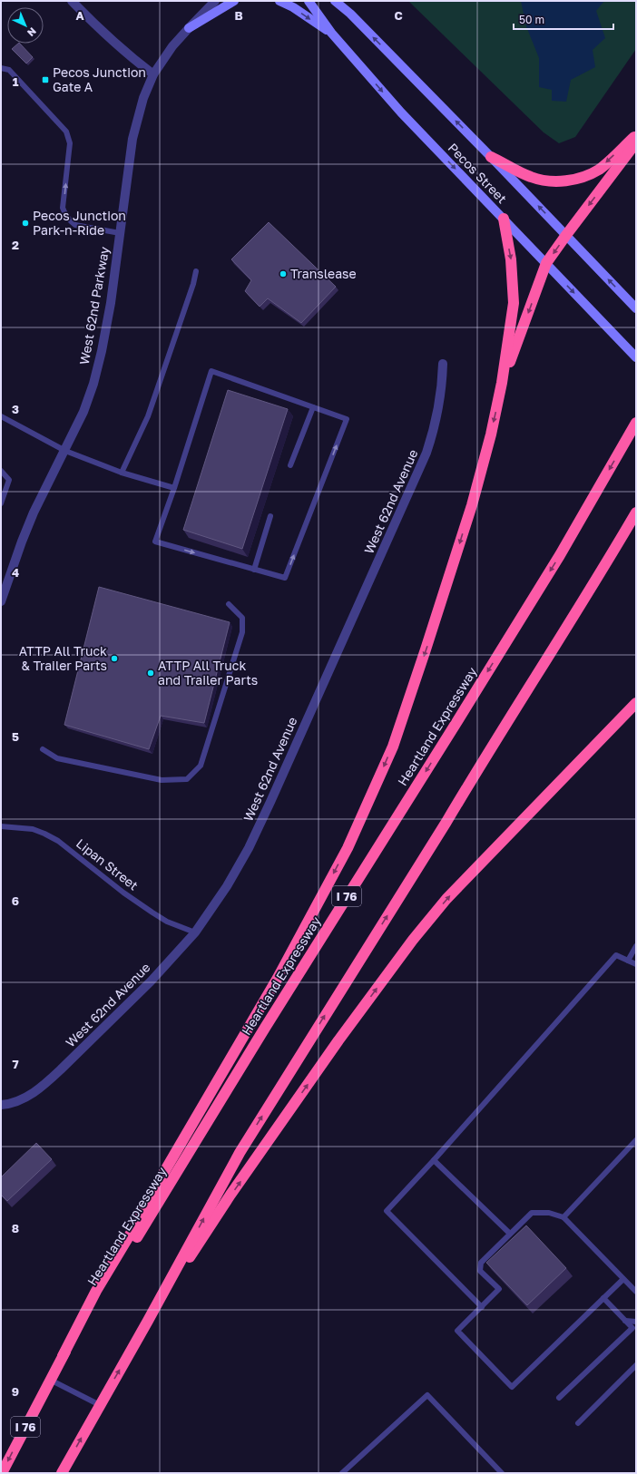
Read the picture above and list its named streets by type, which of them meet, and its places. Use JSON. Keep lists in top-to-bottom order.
{
  "streets": {
    "highway": ["Heartland Expressway", "I 76"],
    "main road": ["Pecos Street"],
    "street": ["West 62nd Parkway", "West 62nd Avenue"],
    "lane": ["Lipan Street"]
  },
  "crossings": [
    ["West 62nd Avenue", "Lipan Street"]
  ],
  "places": {
    "transit": ["Pecos Junction Gate A"],
    "other": [
      "Pecos Junction Park-n-Ride",
      "Translease",
      "ATTP All Truck & Trailer Parts",
      "ATTP All Truck and Trailer Parts"
    ]
  },
  "scale_bar": "50 m",
  "north": "bottom right",
  "grid": {
    "columns": ["A", "B", "C"],
    "rows": [
      "1",
      "2",
      "3",
      "4",
      "5",
      "6",
      "7",
      "8",
      "9"
    ]
  }
}
